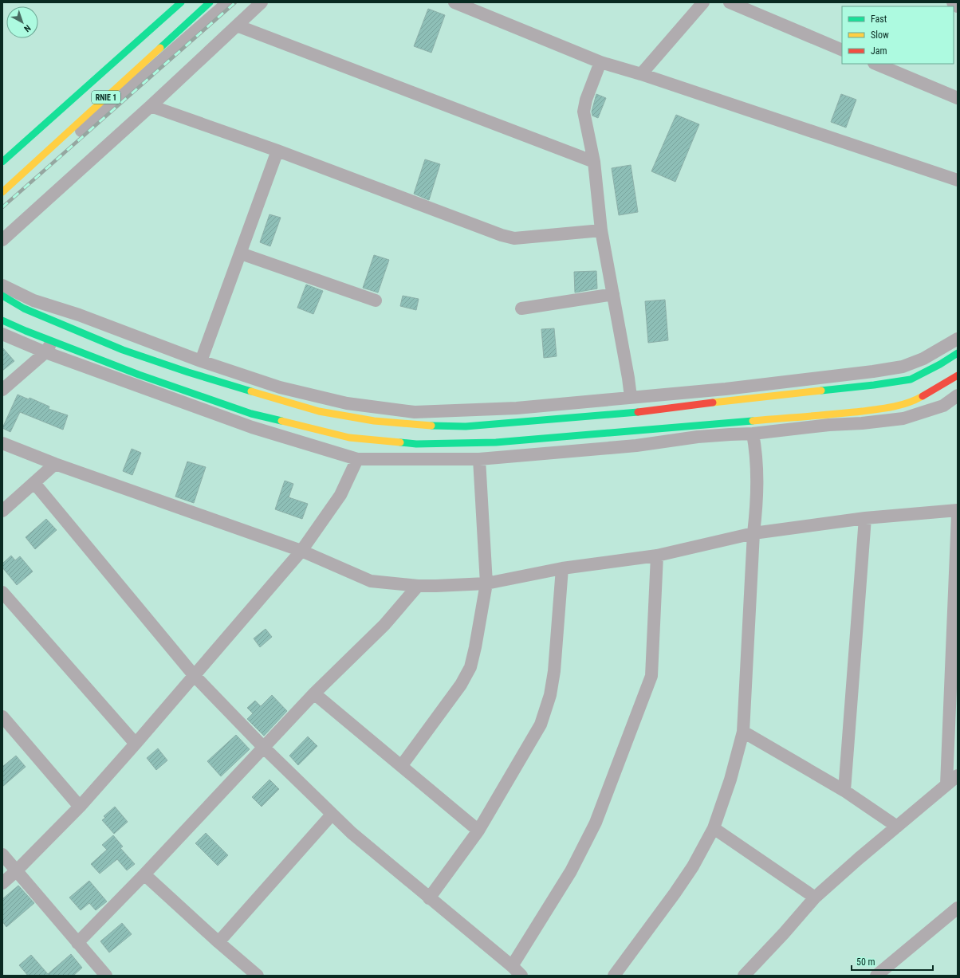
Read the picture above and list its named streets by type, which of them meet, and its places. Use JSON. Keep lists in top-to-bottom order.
{
  "streets": {
    "main road": ["RNIE 1"]
  },
  "legend": ["Fast", "Slow", "Jam"],
  "scale_bar": "50 m",
  "north": "bottom right"
}
